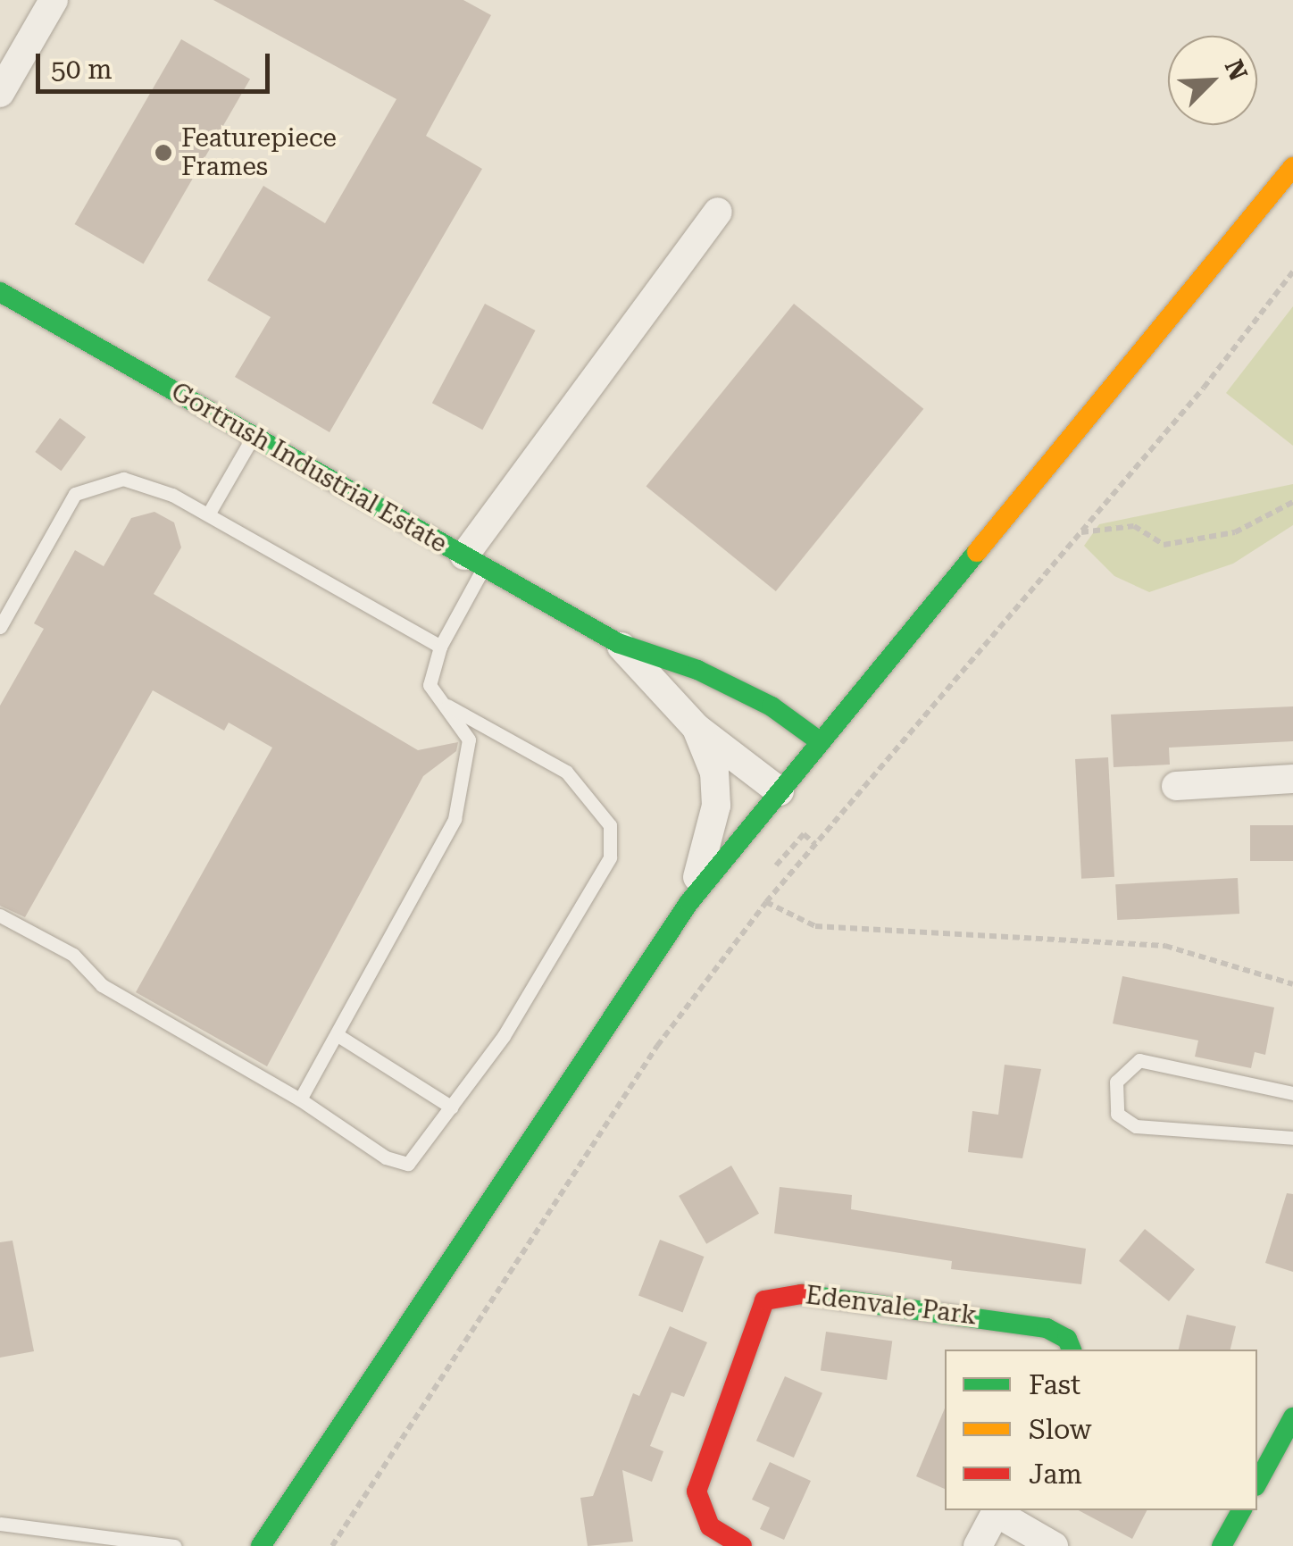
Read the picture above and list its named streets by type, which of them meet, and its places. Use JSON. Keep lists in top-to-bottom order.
{
  "streets": {
    "main road": ["Gortrush Industrial Estate", "Edenvale Park"]
  },
  "places": ["Featurepiece Frames"],
  "legend": ["Fast", "Slow", "Jam"],
  "scale_bar": "50 m",
  "north": "top right"
}
